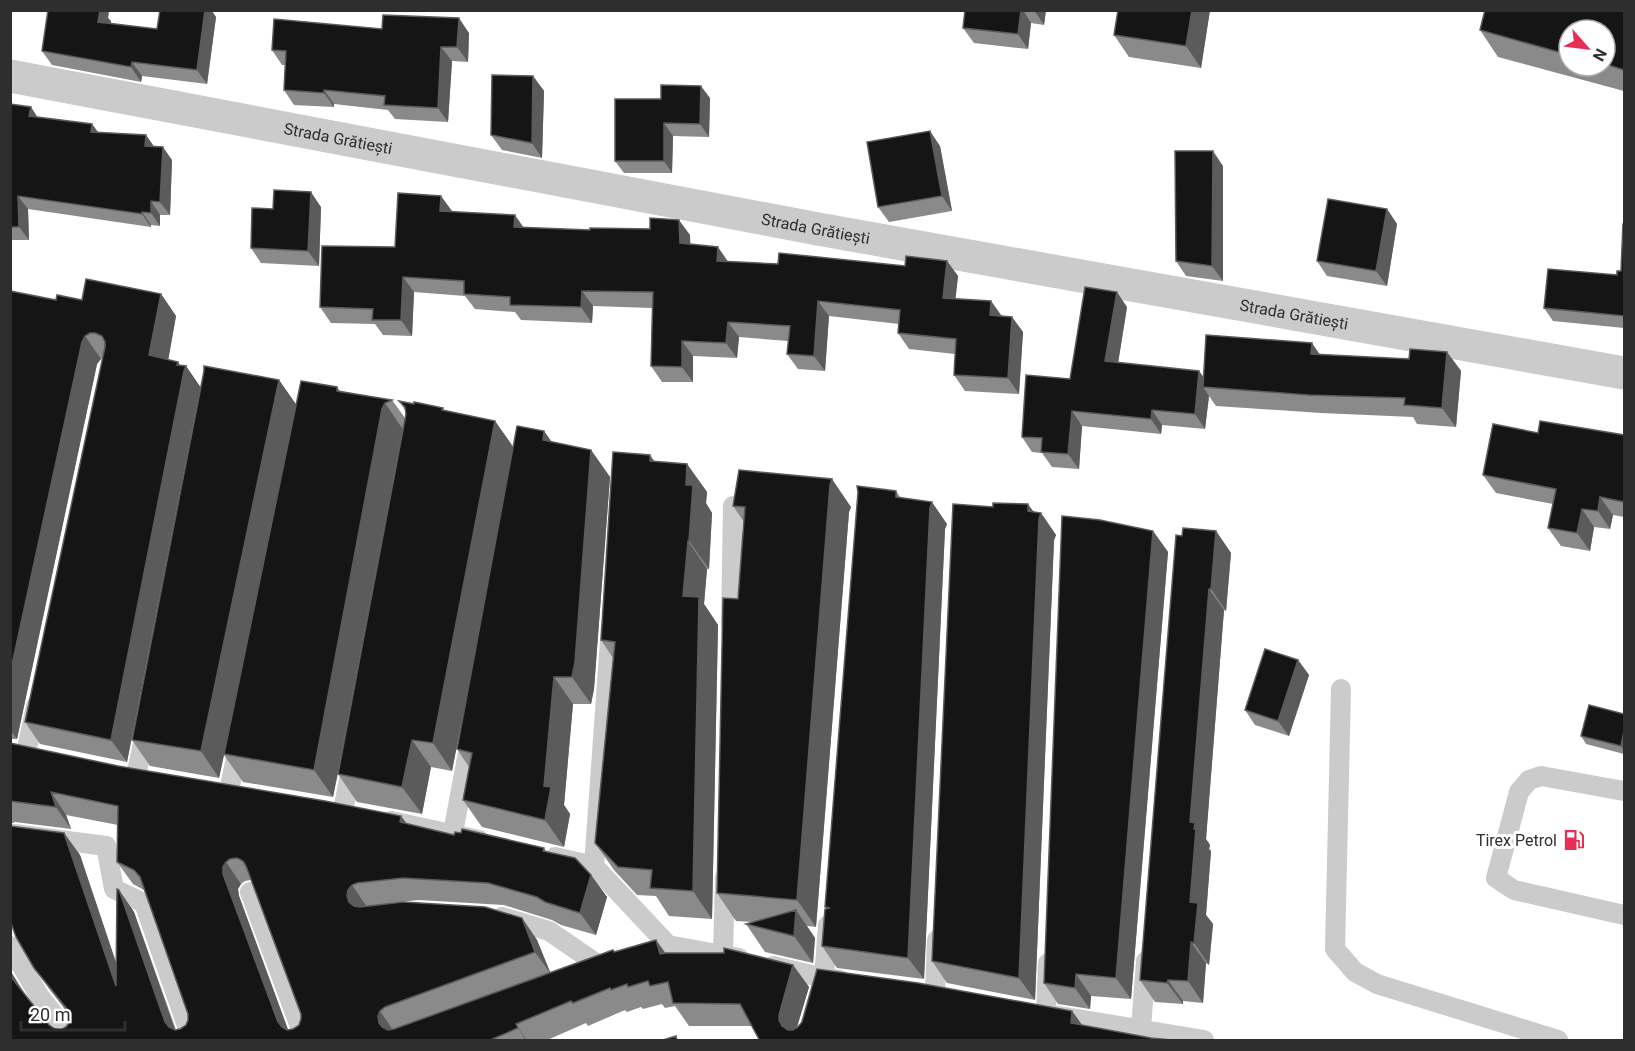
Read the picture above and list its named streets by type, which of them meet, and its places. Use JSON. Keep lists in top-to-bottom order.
{
  "streets": {
    "street": ["Strada Grătiești"]
  },
  "places": {
    "fuel station": ["Tirex Petrol"]
  },
  "scale_bar": "20 m",
  "north": "bottom right"
}
